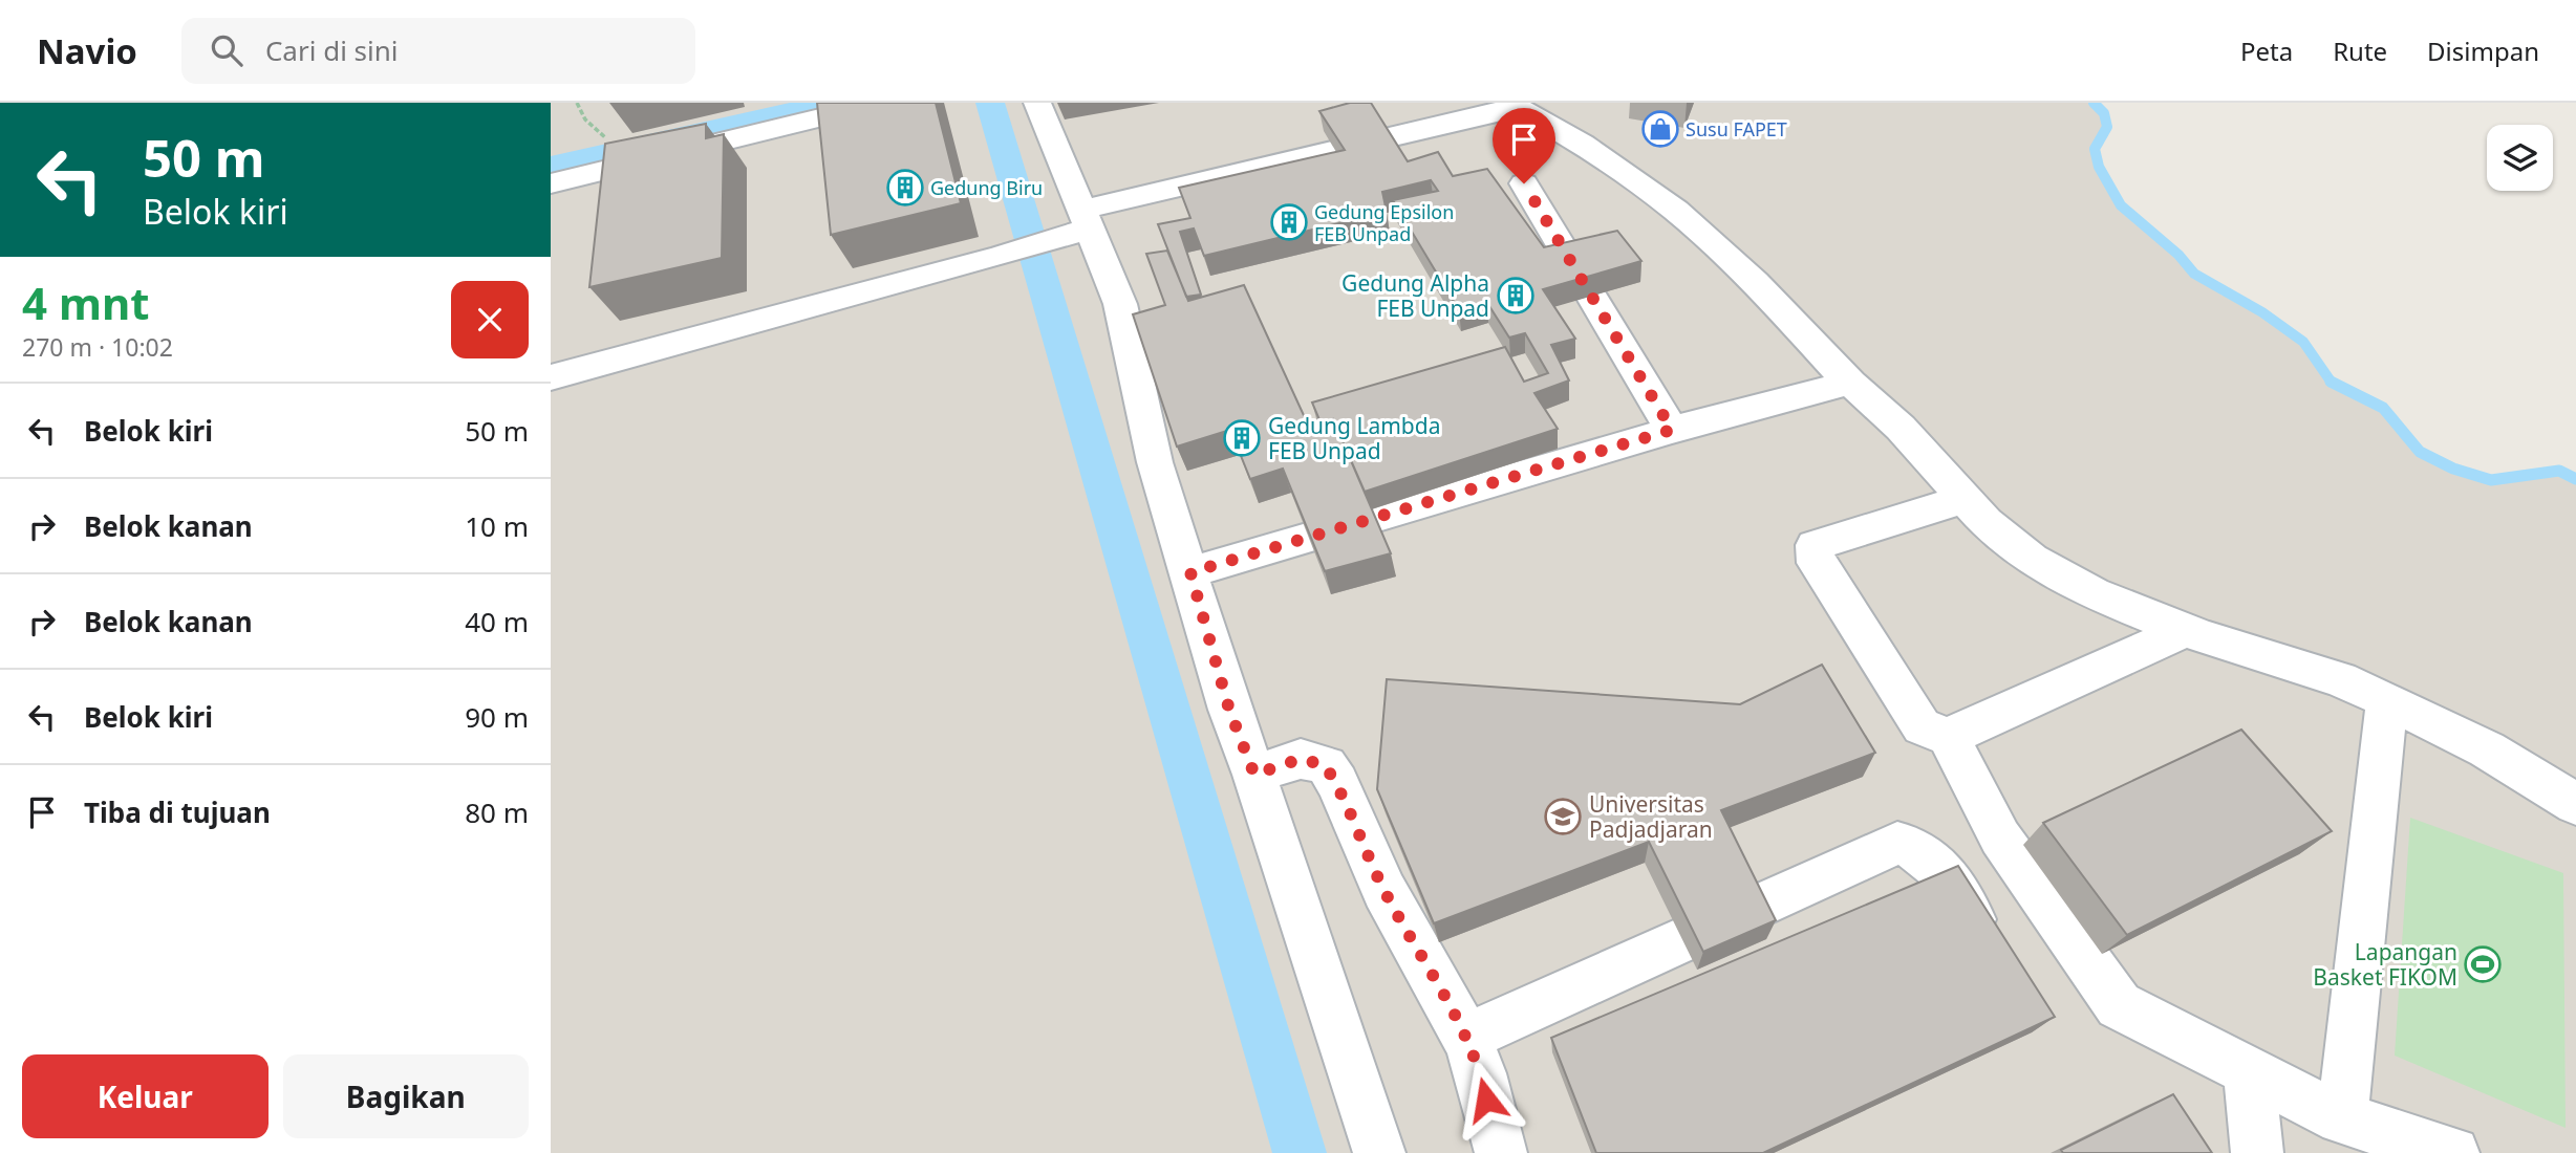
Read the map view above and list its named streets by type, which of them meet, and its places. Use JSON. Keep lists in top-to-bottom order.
{
  "places": {
    "shop": ["Susu FAPET"],
    "building": [
      "Gedung Biru",
      "Gedung Epsilon FEB Unpad",
      "Gedung Alpha FEB Unpad",
      "Gedung Lambda FEB Unpad"
    ],
    "school or university": ["Universitas Padjadjaran"],
    "sports": ["Lapangan Basket FIKOM"]
  },
  "page": {
    "header": "Navio",
    "search": "Cari di sini",
    "nav": ["Peta", "Rute", "Disimpan"],
    "turn": ["50 m", "Belok kiri"],
    "heading": ["4 mnt", "270 m · 10:02"],
    "list": [
      {
        "name": "Belok kiri",
        "value": "50 m"
      },
      {
        "name": "Belok kanan",
        "value": "10 m"
      },
      {
        "name": "Belok kanan",
        "value": "40 m"
      },
      {
        "name": "Belok kiri",
        "value": "90 m"
      },
      {
        "name": "Tiba di tujuan",
        "value": "80 m"
      }
    ],
    "buttons": ["Keluar", "Bagikan"]
  }
}
